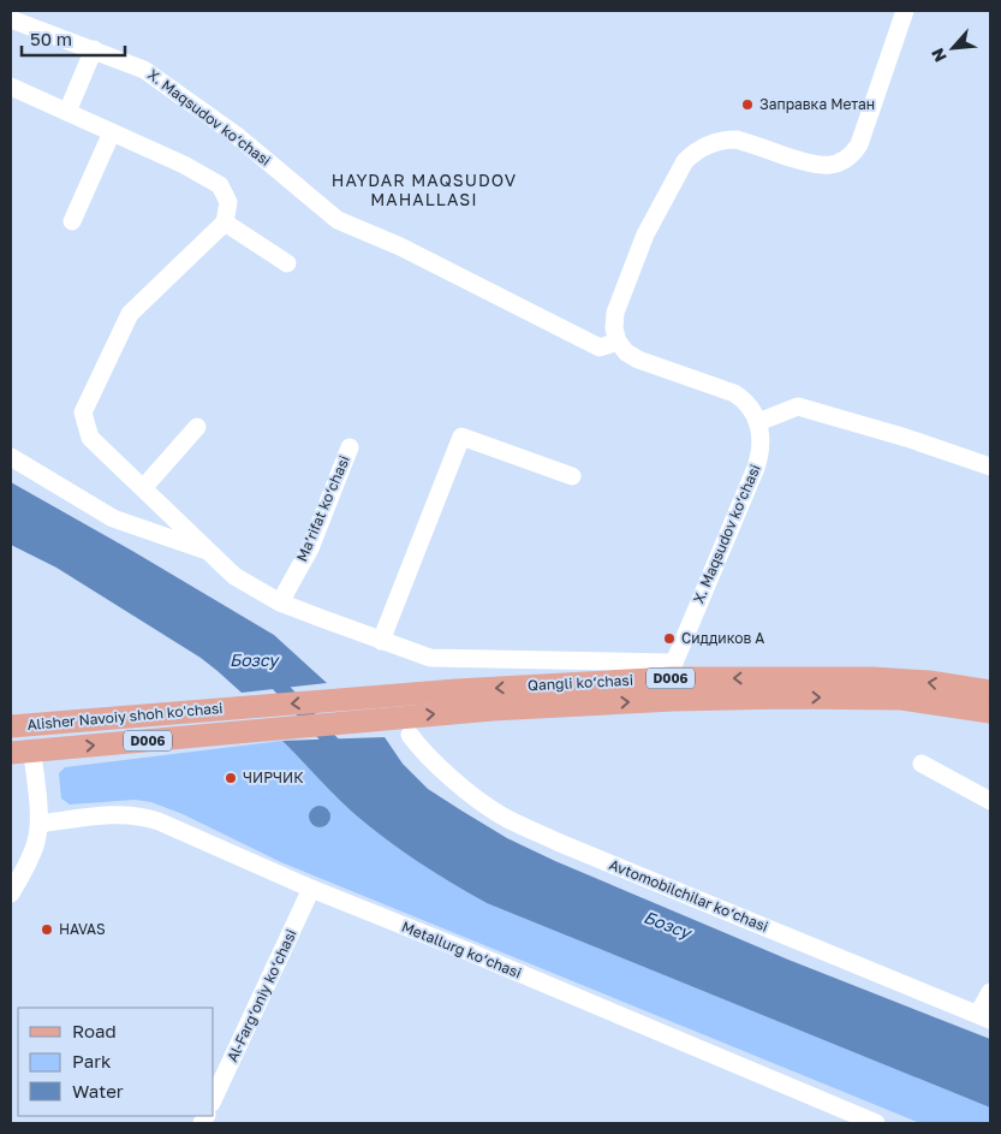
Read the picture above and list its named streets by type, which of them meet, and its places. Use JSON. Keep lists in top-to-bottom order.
{
  "streets": {
    "main road": ["D006", "Qangli ko‘chasi", "Alisher Navoiy shoh koʻchasi"],
    "street": [
      "X. Maqsudov ko‘chasi",
      "Maʼrifat ko‘chasi",
      "Avtomobilchilar ko‘chasi",
      "Metallurg ko‘chasi",
      "Al-Farg‘oniy ko‘chasi"
    ]
  },
  "crossings": [
    ["X. Maqsudov ko‘chasi", "Qangli ko‘chasi"],
    ["Maʼrifat ko‘chasi", "Qangli ko‘chasi"],
    ["Qangli ko‘chasi", "Alisher Navoiy shoh koʻchasi"],
    ["Metallurg ko‘chasi", "Al-Farg‘oniy ko‘chasi"]
  ],
  "districts": ["HAYDAR MAQSUDOV MAHALLASI"],
  "water": ["Бозсу"],
  "places": [
    "Заправка Метан",
    "Сиддиков А",
    "ЧИРЧИК",
    "HAVAS"
  ],
  "legend": ["Road", "Park", "Water"],
  "scale_bar": "50 m",
  "north": "bottom left"
}
